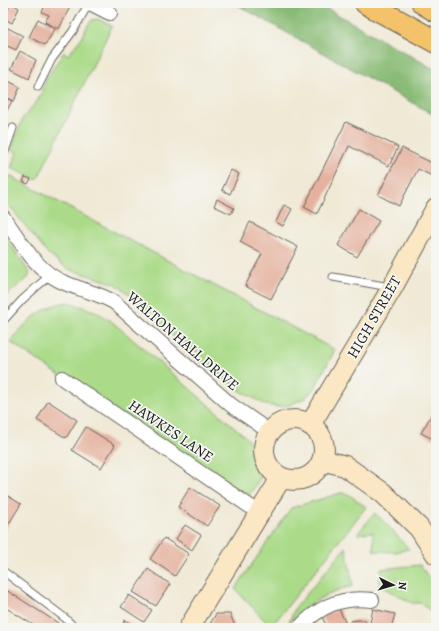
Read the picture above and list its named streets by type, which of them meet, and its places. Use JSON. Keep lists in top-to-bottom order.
{
  "streets": {
    "street": ["HIGH STREET", "WALTON HALL DRIVE", "HAWKES LANE"]
  },
  "crossings": [
    ["HIGH STREET", "WALTON HALL DRIVE"]
  ],
  "north": "right"
}
